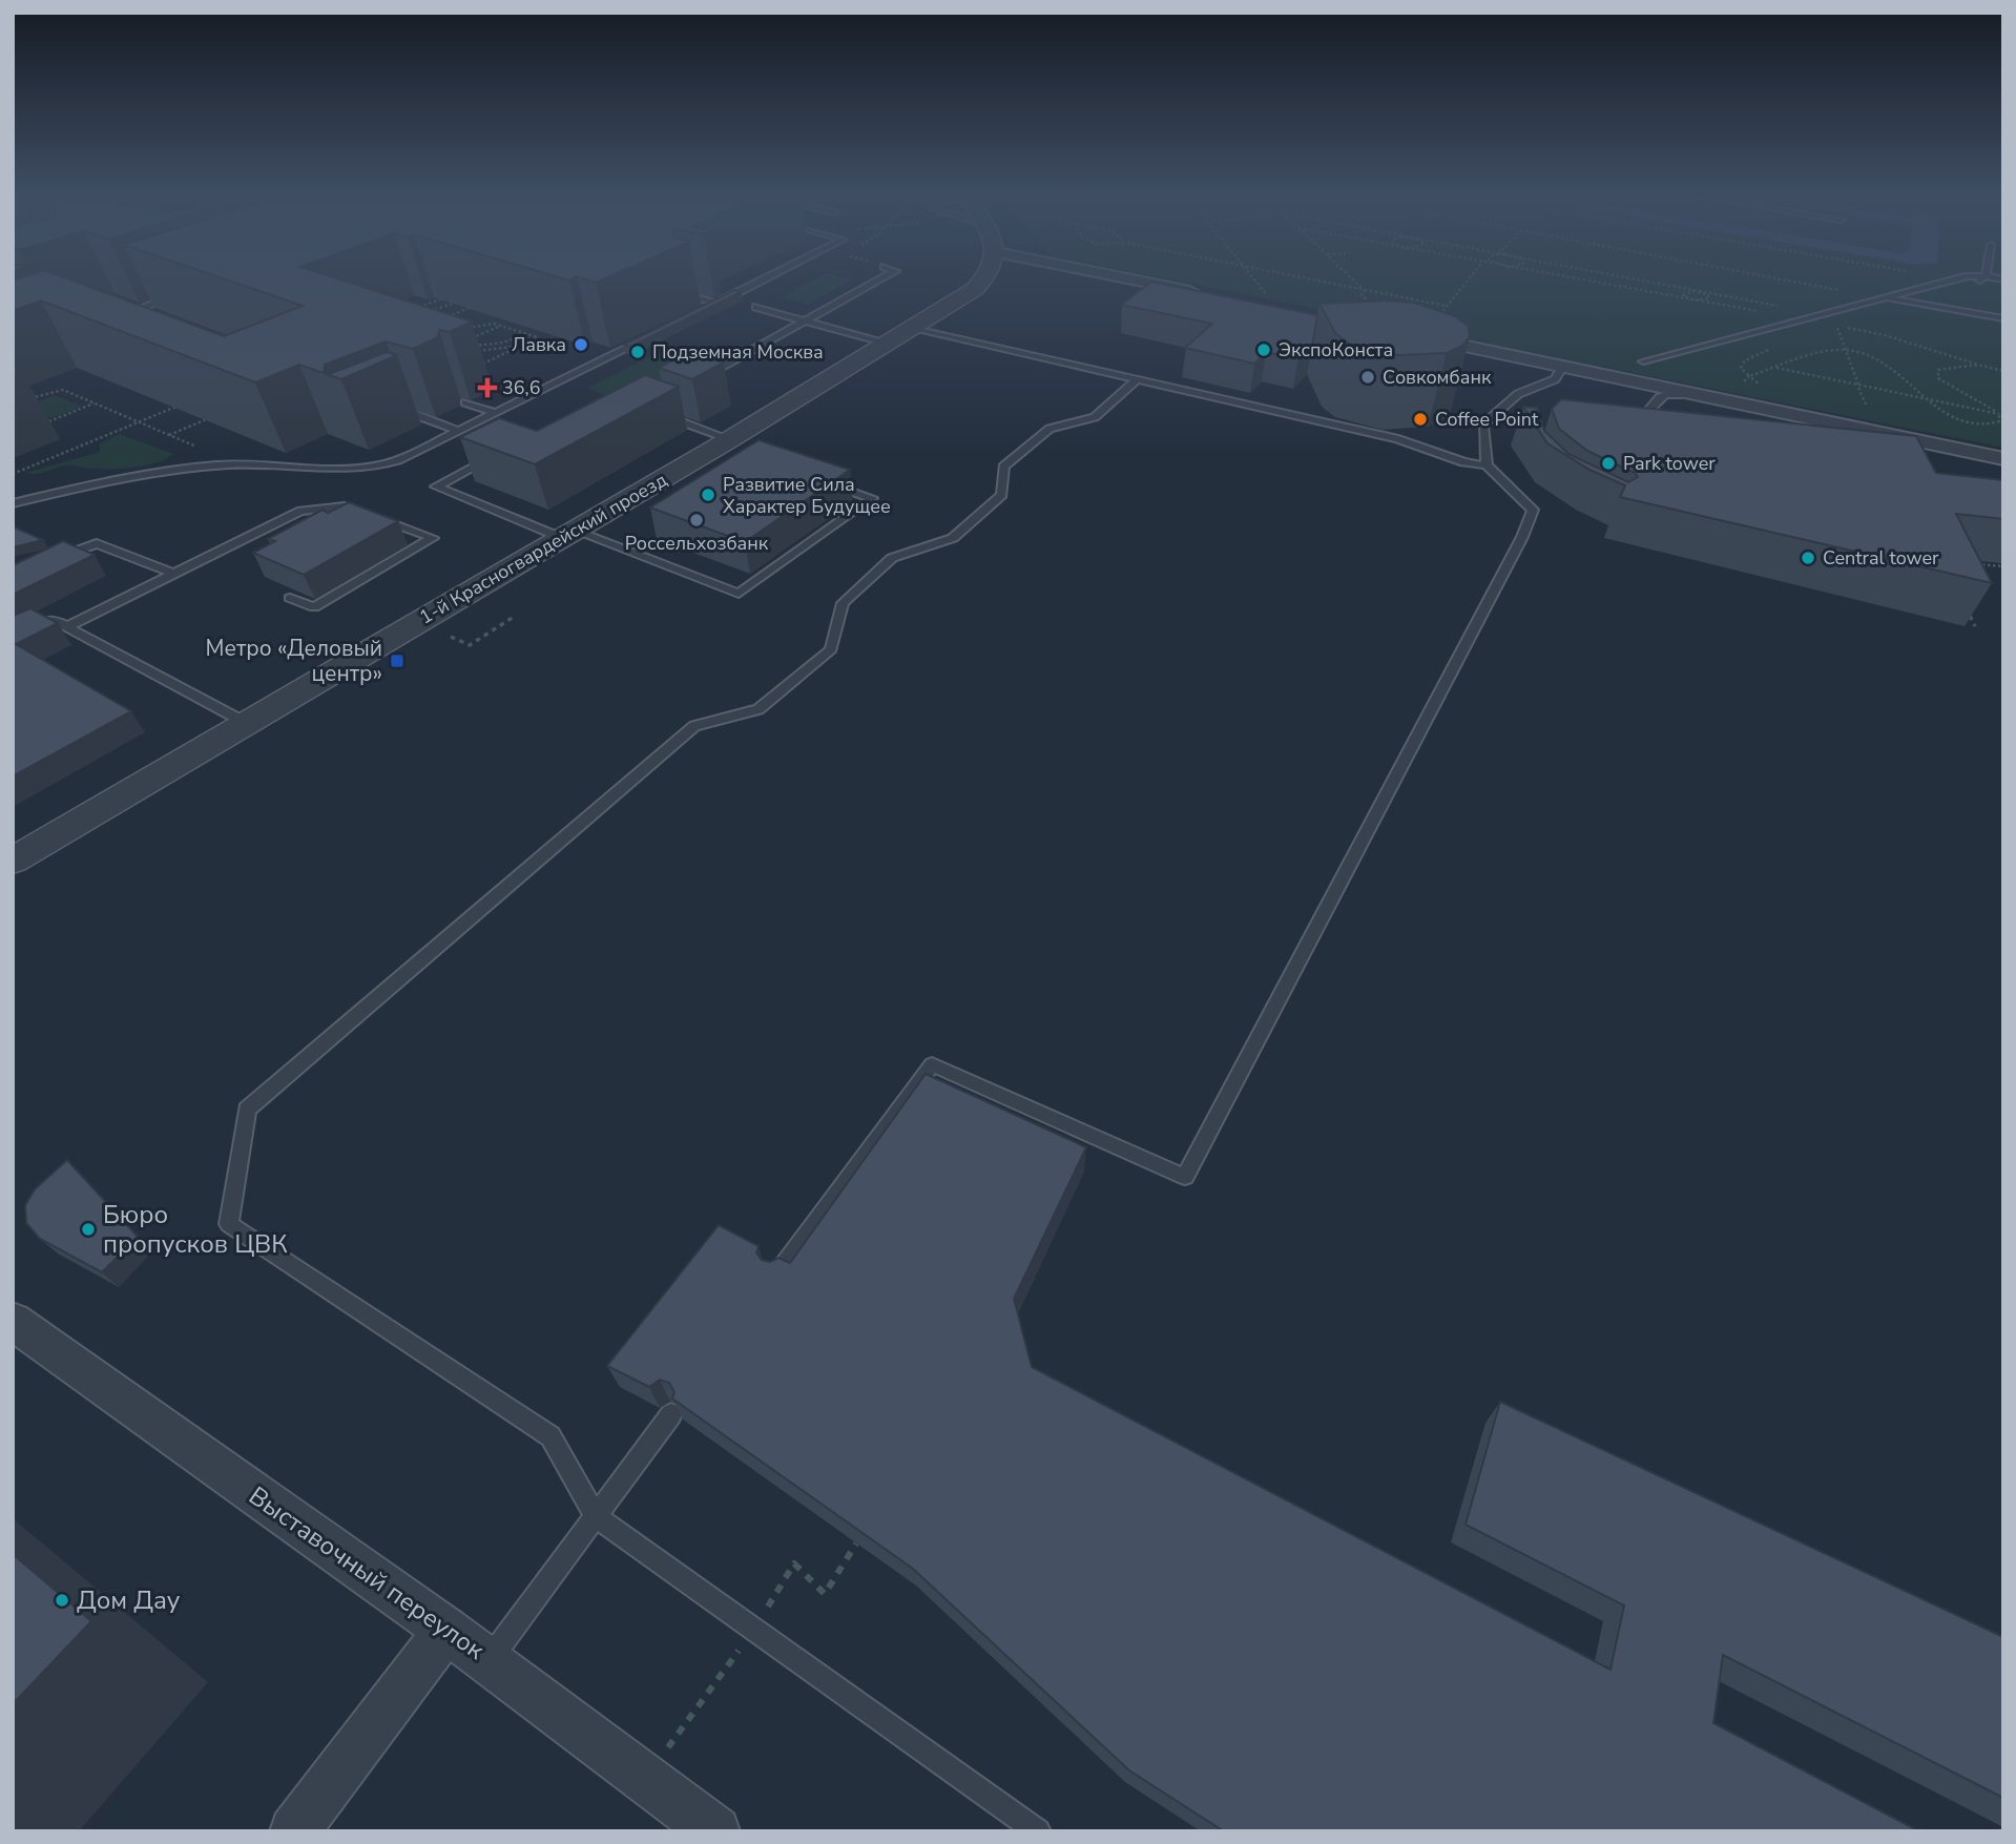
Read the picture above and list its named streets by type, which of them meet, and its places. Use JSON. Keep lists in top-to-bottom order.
{
  "streets": {
    "street": ["1-й Красногвардейский проезд", "Выставочный переулок"]
  },
  "places": {
    "other": [
      "Лавка",
      "ЭкспоКонста",
      "Подземная Москва",
      "Совкомбанк",
      "Coffee Point",
      "Park tower",
      "Развитие Сила Характер Будущее",
      "Россельхозбанк",
      "Central tower",
      "Бюро пропусков ЦВК",
      "Дом Дау"
    ],
    "health": ["36,6"],
    "transit": ["Метро «Деловый центр»"]
  }
}
